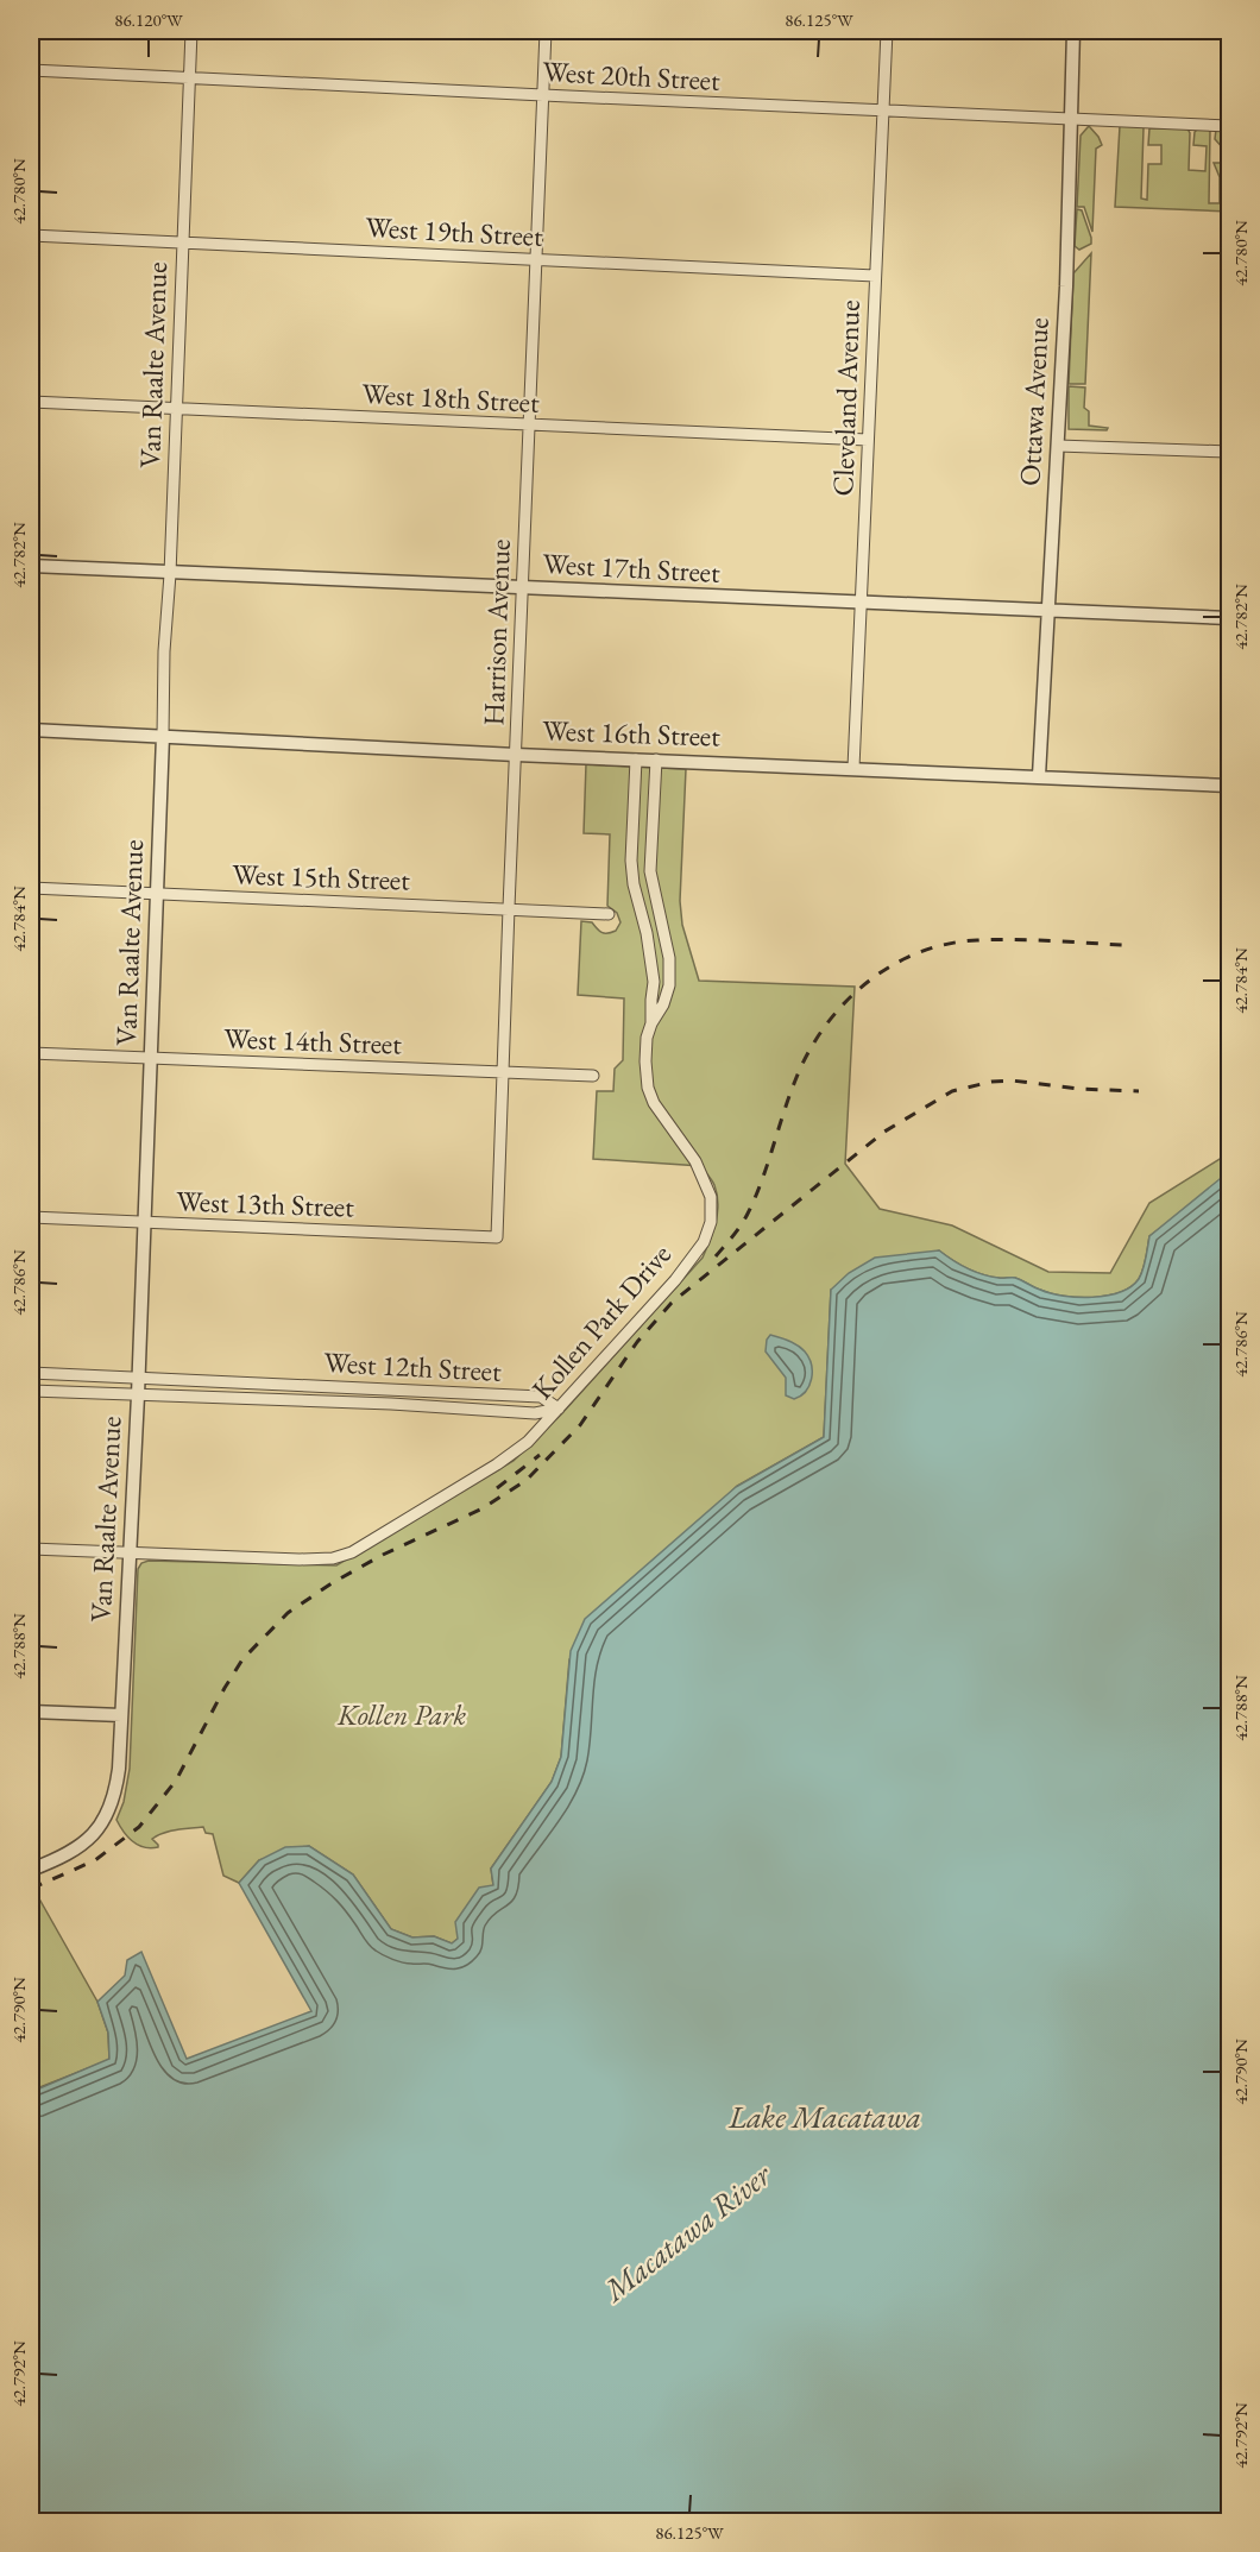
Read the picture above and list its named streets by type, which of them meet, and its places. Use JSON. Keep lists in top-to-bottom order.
{
  "streets": {
    "street": [
      "West 20th Street",
      "West 19th Street",
      "Van Raalte Avenue",
      "West 18th Street",
      "Cleveland Avenue",
      "Ottawa Avenue",
      "West 17th Street",
      "Harrison Avenue",
      "West 16th Street",
      "West 15th Street",
      "West 14th Street",
      "West 13th Street",
      "Kollen Park Drive",
      "West 12th Street"
    ]
  },
  "crossings": [
    ["West 20th Street", "Van Raalte Avenue"],
    ["West 20th Street", "Cleveland Avenue"],
    ["West 20th Street", "Ottawa Avenue"],
    ["West 20th Street", "Harrison Avenue"],
    ["West 19th Street", "Van Raalte Avenue"],
    ["West 19th Street", "Cleveland Avenue"],
    ["West 19th Street", "Harrison Avenue"],
    ["Van Raalte Avenue", "West 18th Street"],
    ["Van Raalte Avenue", "West 17th Street"],
    ["Van Raalte Avenue", "West 16th Street"],
    ["Van Raalte Avenue", "West 15th Street"],
    ["Van Raalte Avenue", "West 14th Street"],
    ["Van Raalte Avenue", "West 13th Street"],
    ["Van Raalte Avenue", "Kollen Park Drive"],
    ["Van Raalte Avenue", "West 12th Street"],
    ["West 18th Street", "Cleveland Avenue"],
    ["West 18th Street", "Harrison Avenue"],
    ["Cleveland Avenue", "West 17th Street"],
    ["Cleveland Avenue", "West 16th Street"],
    ["Ottawa Avenue", "West 17th Street"],
    ["Ottawa Avenue", "West 16th Street"],
    ["West 17th Street", "Harrison Avenue"],
    ["Harrison Avenue", "West 16th Street"],
    ["Harrison Avenue", "West 15th Street"],
    ["Harrison Avenue", "West 14th Street"],
    ["Harrison Avenue", "West 13th Street"],
    ["West 16th Street", "Kollen Park Drive"],
    ["Kollen Park Drive", "West 12th Street"]
  ],
  "water": ["Lake Macatawa", "Macatawa River"],
  "parks": ["Kollen Park"],
  "coordinates": [
    "86.120°W",
    "86.125°W",
    "42.780°N",
    "42.782°N",
    "42.784°N",
    "42.786°N",
    "42.788°N",
    "42.790°N",
    "42.792°N"
  ]
}
